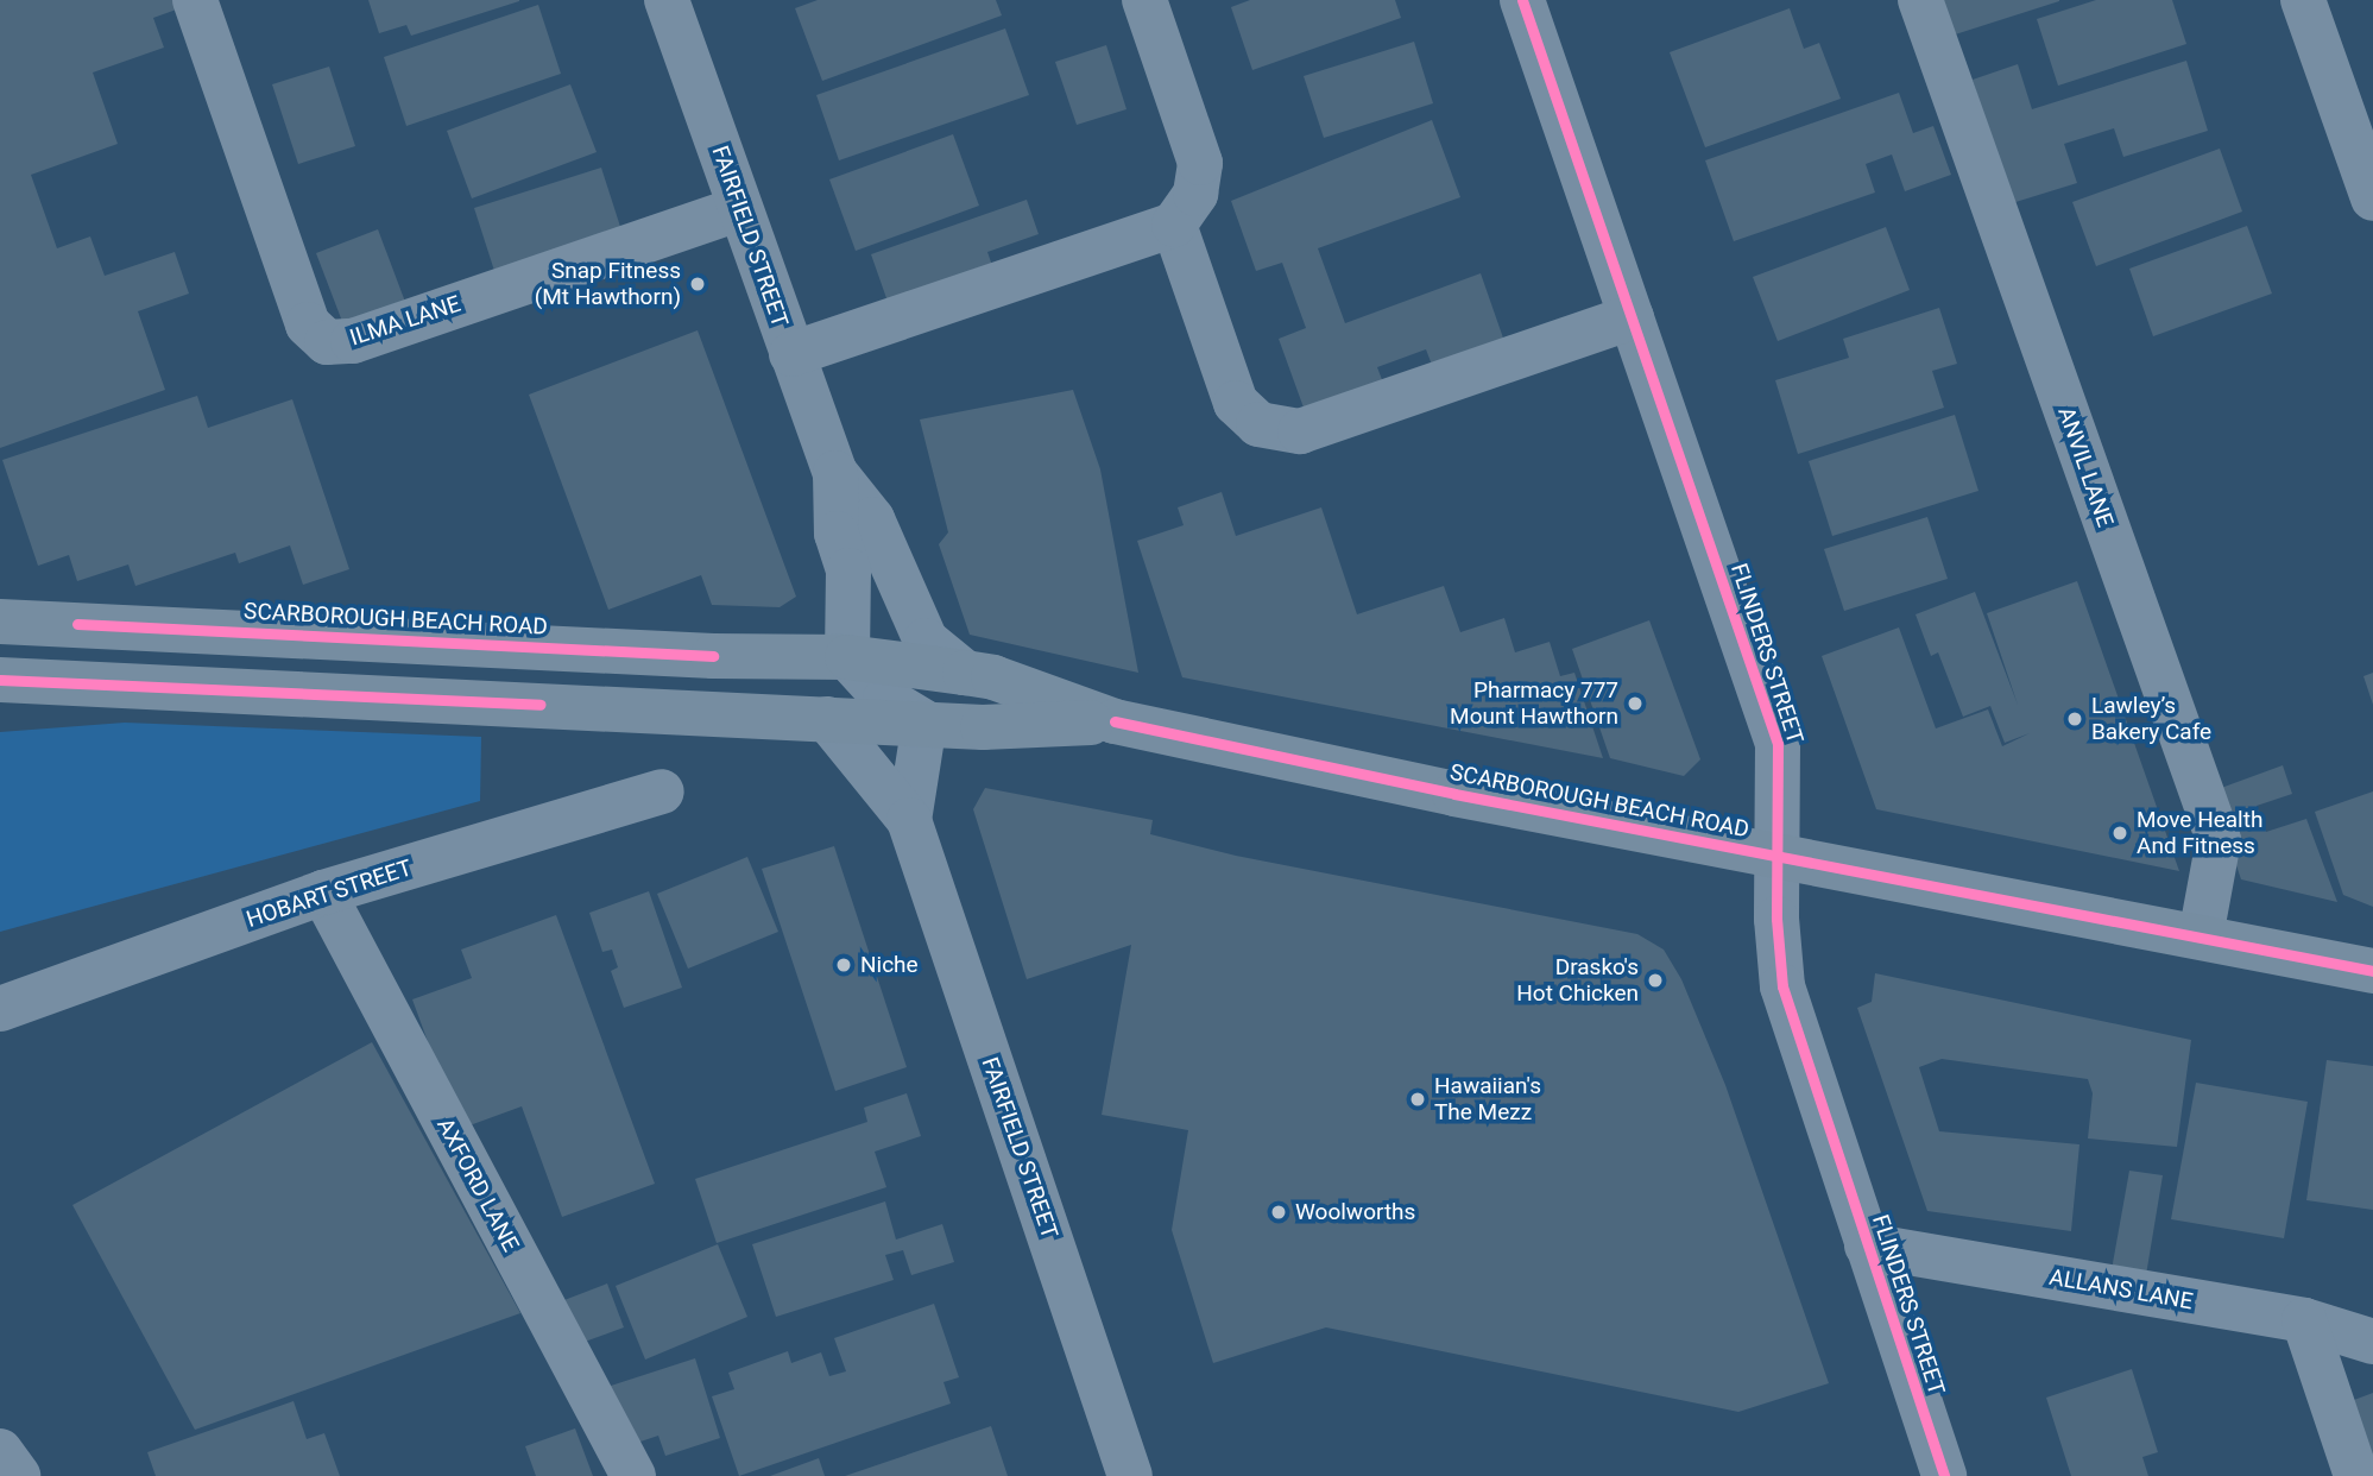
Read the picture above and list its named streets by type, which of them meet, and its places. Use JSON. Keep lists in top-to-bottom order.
{
  "streets": {
    "main road": ["SCARBOROUGH BEACH ROAD"],
    "street": [
      "FAIRFIELD STREET",
      "ILMA LANE",
      "ANVIL LANE",
      "FLINDERS STREET",
      "HOBART STREET",
      "AXFORD LANE",
      "ALLANS LANE"
    ]
  },
  "crossings": [
    ["FAIRFIELD STREET", "ILMA LANE"],
    ["FAIRFIELD STREET", "SCARBOROUGH BEACH ROAD"],
    ["ANVIL LANE", "SCARBOROUGH BEACH ROAD"],
    ["SCARBOROUGH BEACH ROAD", "FLINDERS STREET"],
    ["FLINDERS STREET", "ALLANS LANE"],
    ["HOBART STREET", "AXFORD LANE"]
  ],
  "places": [
    "Snap Fitness (Mt Hawthorn)",
    "Pharmacy 777 Mount Hawthorn",
    "Lawley’s Bakery Cafe",
    "Move Health And Fitness",
    "Niche",
    "Drasko's Hot Chicken",
    "Hawaiian's The Mezz",
    "Woolworths"
  ]
}
